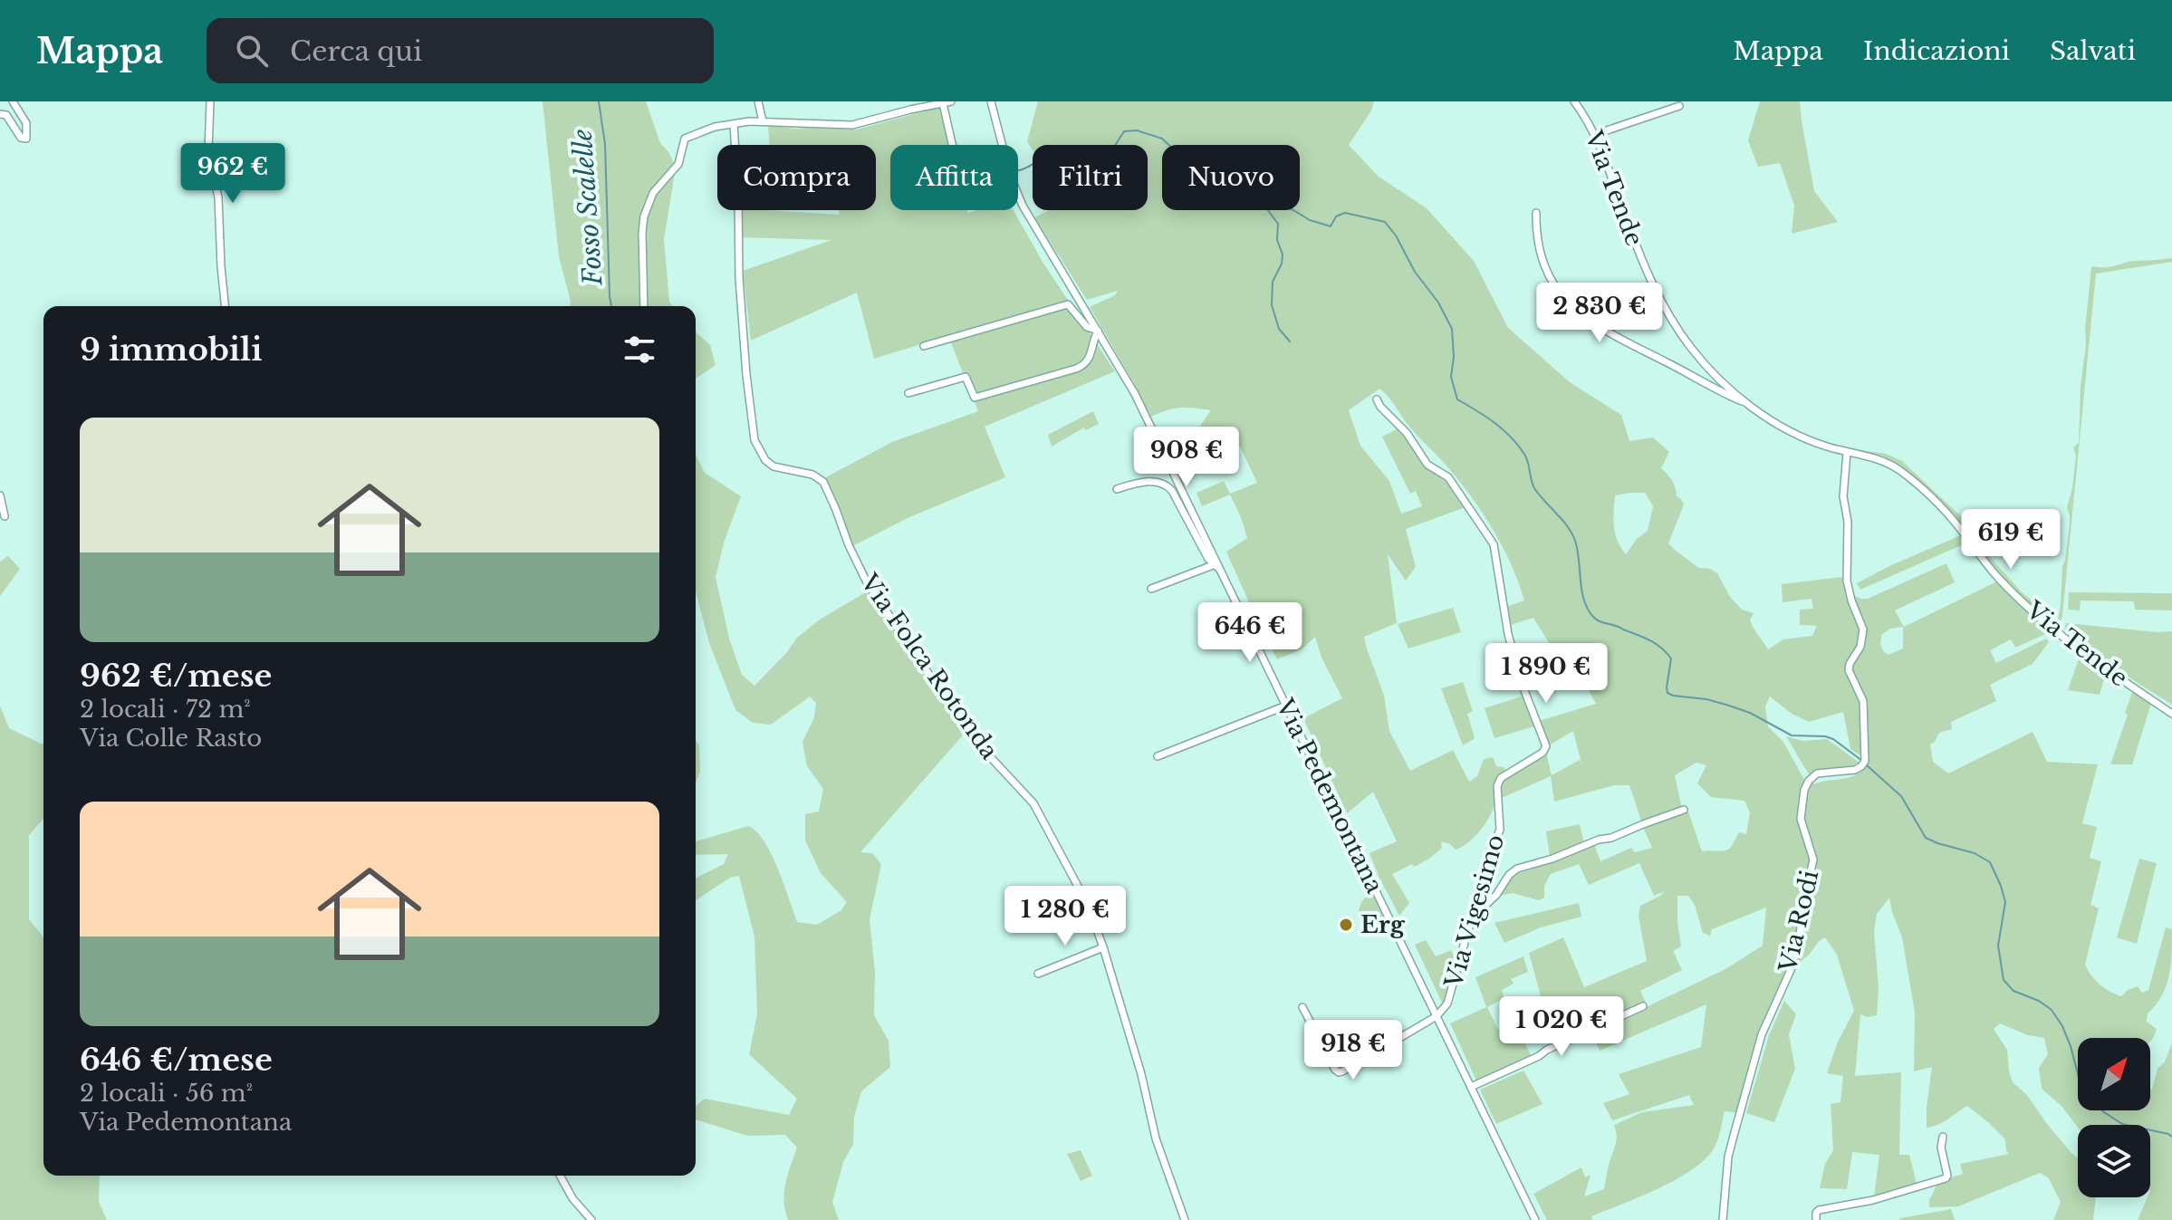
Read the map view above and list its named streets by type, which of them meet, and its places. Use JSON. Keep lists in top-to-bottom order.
{
  "streets": {
    "street": [
      "Via Tende",
      "Via Folca Rotonda",
      "Via Pedemontana",
      "Via Vigesimo",
      "Via Rodi"
    ]
  },
  "crossings": [
    ["Via Tende", "Via Rodi"],
    ["Via Pedemontana", "Via Vigesimo"]
  ],
  "water": ["Fosso Scalelle"],
  "places": ["Erg"],
  "north": "top right",
  "page": {
    "header": "Mappa",
    "search": "Cerca qui",
    "nav": ["Mappa", "Indicazioni", "Salvati"],
    "price": [
      "962 €",
      "2 830 €",
      "908 €",
      "619 €",
      "646 €",
      "1 890 €",
      "1 280 €",
      "1 020 €",
      "918 €"
    ],
    "chip": [
      "Compra",
      "Affitta",
      "Filtri",
      "Nuovo"
    ],
    "heading": "9 immobili",
    "list": [
      {
        "name": "962 €/mese",
        "note": "2 locali · 72 m² · Via Colle Rasto"
      },
      {
        "name": "646 €/mese",
        "note": "2 locali · 56 m² · Via Pedemontana"
      }
    ]
  }
}
